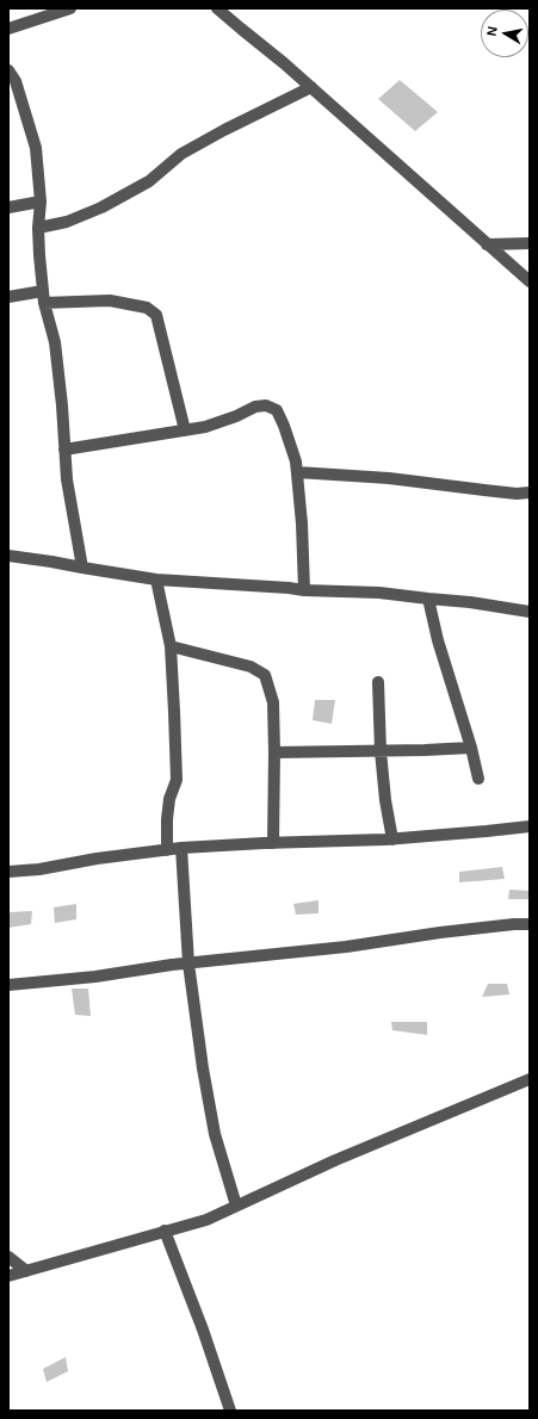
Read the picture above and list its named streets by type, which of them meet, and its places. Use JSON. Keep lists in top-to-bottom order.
{
  "north": "left"
}
